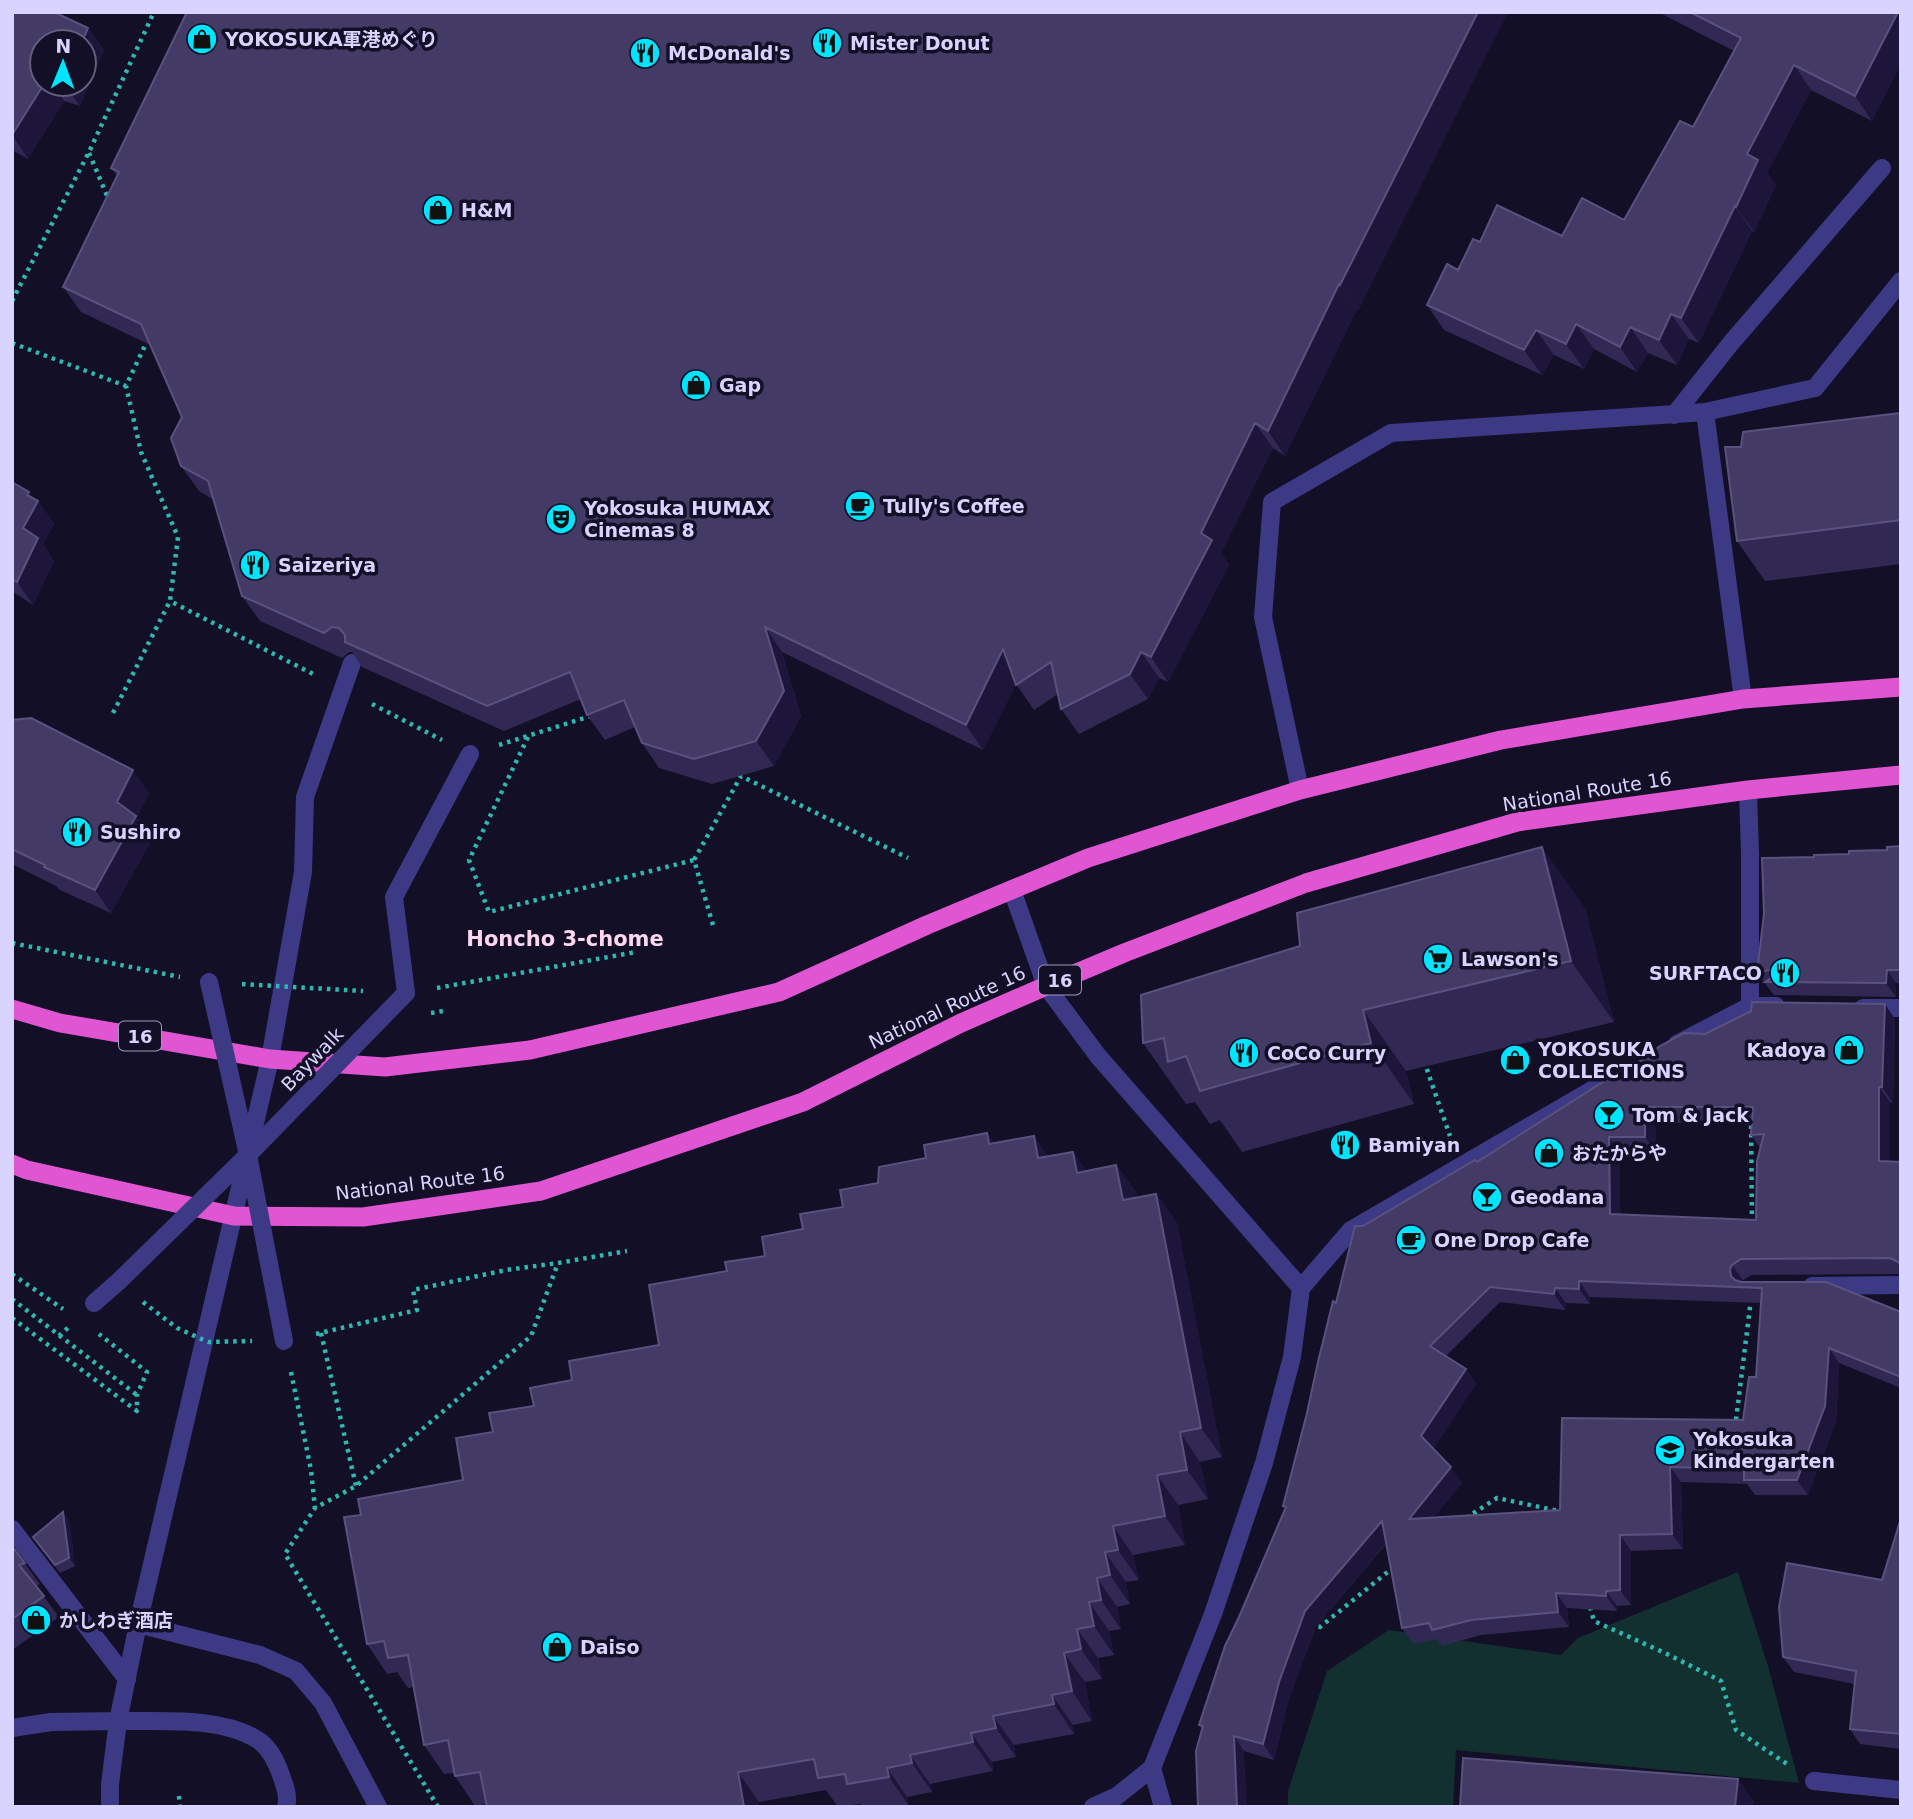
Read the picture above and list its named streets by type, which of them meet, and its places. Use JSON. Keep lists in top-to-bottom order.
{
  "streets": {
    "highway": ["National Route 16", "16"],
    "street": ["Baywalk"]
  },
  "districts": ["Honcho 3-chome"],
  "places": {
    "shop": [
      "YOKOSUKA軍港めぐり",
      "H&M",
      "Gap",
      "Kadoya",
      "YOKOSUKA COLLECTIONS",
      "おたからや",
      "かしわぎ酒店",
      "Daiso"
    ],
    "restaurant": [
      "Mister Donut",
      "McDonald's",
      "Saizeriya",
      "Sushiro",
      "SURFTACO",
      "CoCo Curry",
      "Bamiyan"
    ],
    "cafe": ["Tully's Coffee", "One Drop Cafe"],
    "theatre": ["Yokosuka HUMAX Cinemas 8"],
    "supermarket": ["Lawson's"],
    "bar": ["Tom & Jack", "Geodana"],
    "school or university": ["Yokosuka Kindergarten"]
  },
  "north": "top"
}
